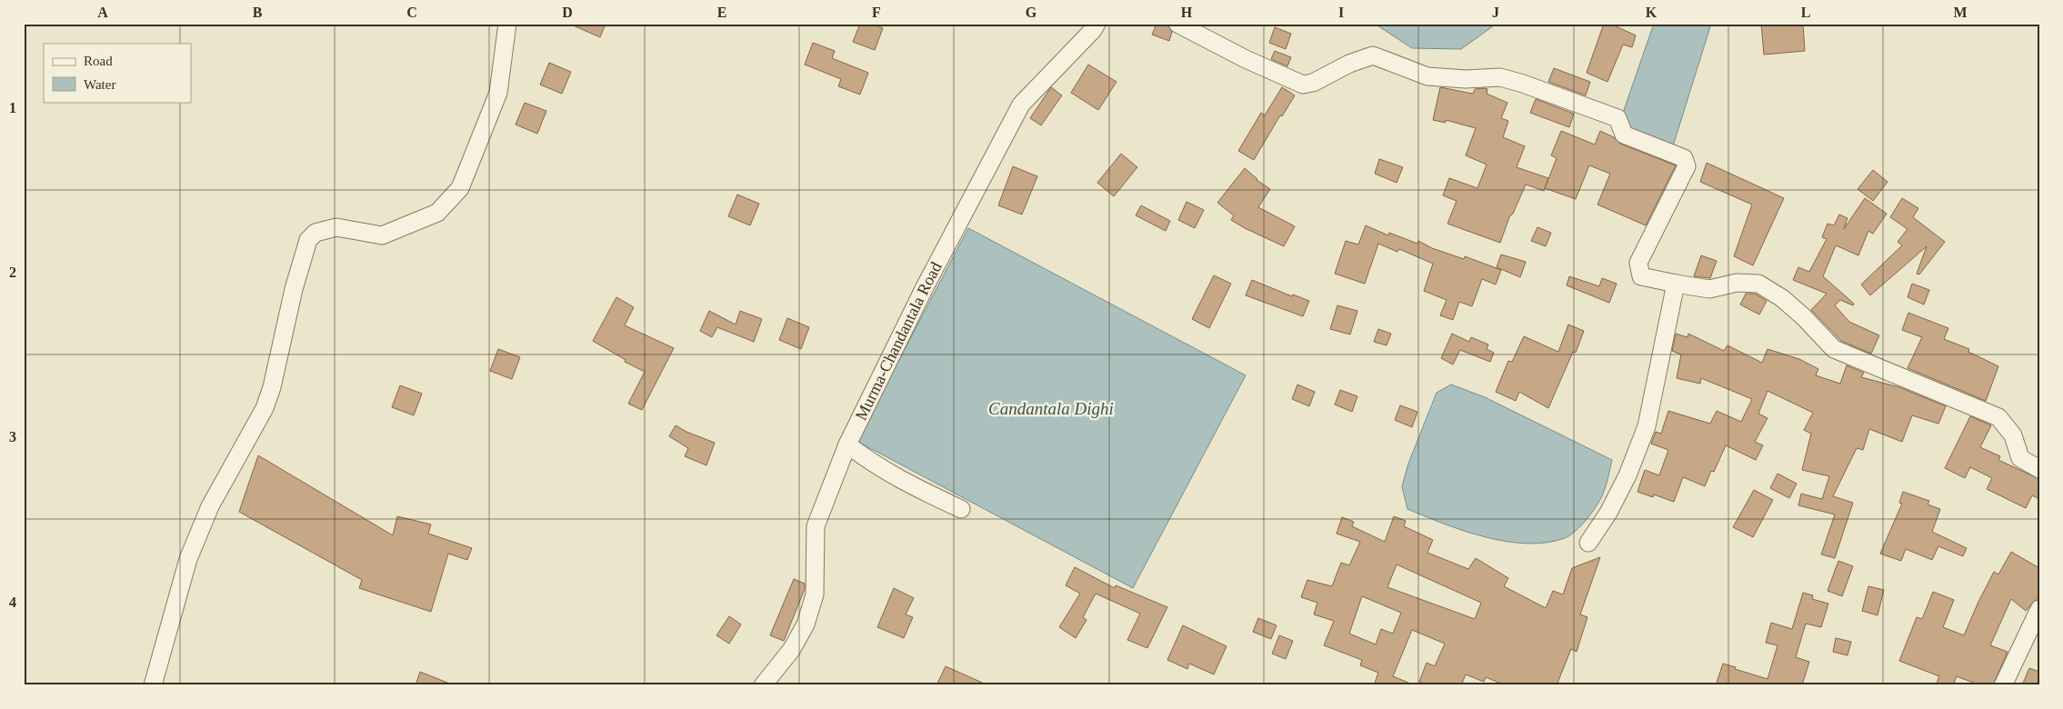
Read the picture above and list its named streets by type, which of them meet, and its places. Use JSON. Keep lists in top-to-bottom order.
{
  "streets": {
    "street": ["Murma-Chandantala Road"]
  },
  "water": ["Candantala Dighi"],
  "legend": ["Road", "Water"],
  "grid": {
    "columns": [
      "A",
      "B",
      "C",
      "D",
      "E",
      "F",
      "G",
      "H",
      "I",
      "J",
      "K",
      "L",
      "M"
    ],
    "rows": [
      "1",
      "2",
      "3",
      "4"
    ]
  }
}
